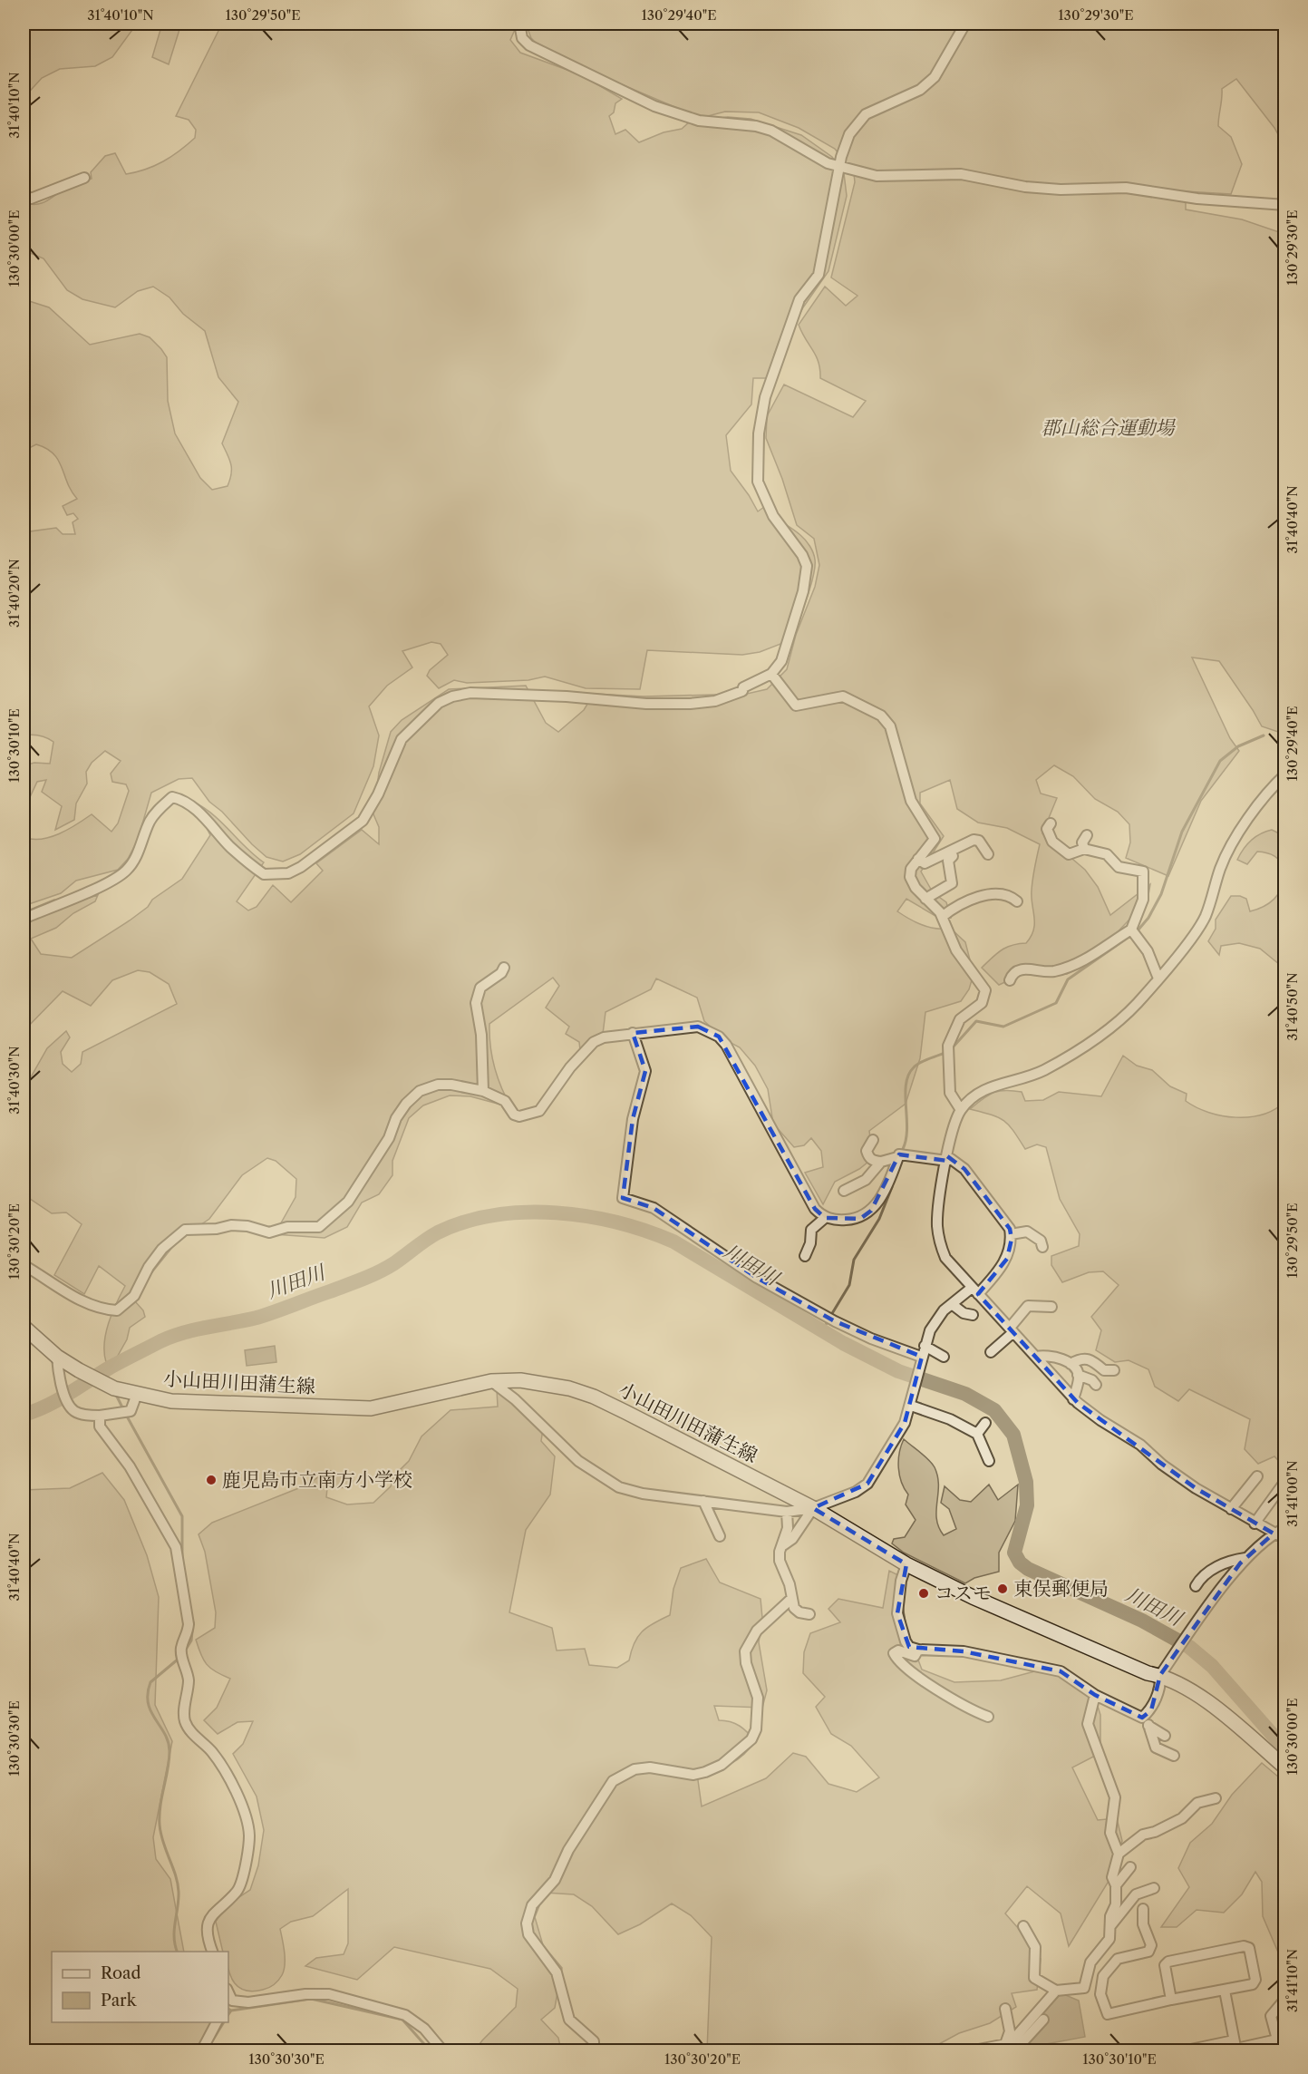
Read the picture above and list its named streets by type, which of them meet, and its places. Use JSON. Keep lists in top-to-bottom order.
{
  "streets": {
    "main road": ["小山田川田蒲生線"]
  },
  "water": ["川田川"],
  "parks": ["郡山総合運動場"],
  "places": ["鹿児島市立南方小学校", "東俣郵便局", "コスモ"],
  "legend": ["Road", "Park"],
  "coordinates": [
    "31°40'10\"N",
    "130°29'50\"E",
    "130°29'40\"E",
    "130°29'30\"E",
    "130°30'00\"E",
    "31°40'40\"N",
    "31°40'20\"N",
    "130°30'10\"E",
    "31°40'50\"N",
    "31°40'30\"N",
    "130°30'20\"E",
    "31°41'00\"N",
    "130°30'30\"E",
    "31°41'10\"N"
  ]
}
